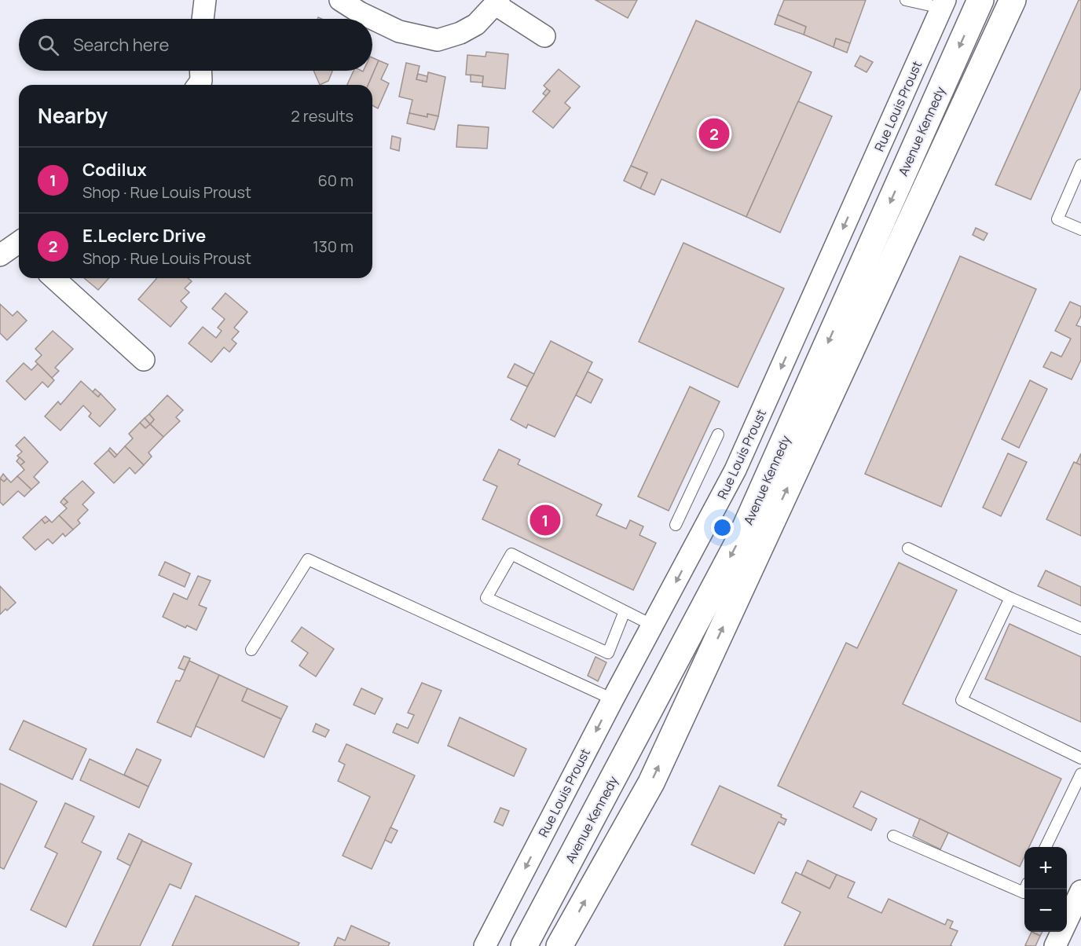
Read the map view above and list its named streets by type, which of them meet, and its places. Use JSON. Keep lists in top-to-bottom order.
{
  "streets": {
    "main road": ["Avenue Kennedy"],
    "street": ["Rue Louis Proust"]
  },
  "one_way": ["Rue Louis Proust"],
  "page": {
    "search": "Search here",
    "heading": ["Nearby", "2 results"],
    "pins": ["2", "1"],
    "list": [
      {
        "mark": "1",
        "name": "Codilux",
        "note": "Shop · Rue Louis Proust",
        "value": "60 m"
      },
      {
        "mark": "2",
        "name": "E.Leclerc Drive",
        "note": "Shop · Rue Louis Proust",
        "value": "130 m"
      }
    ],
    "map_buttons": ["+", "−"]
  }
}
